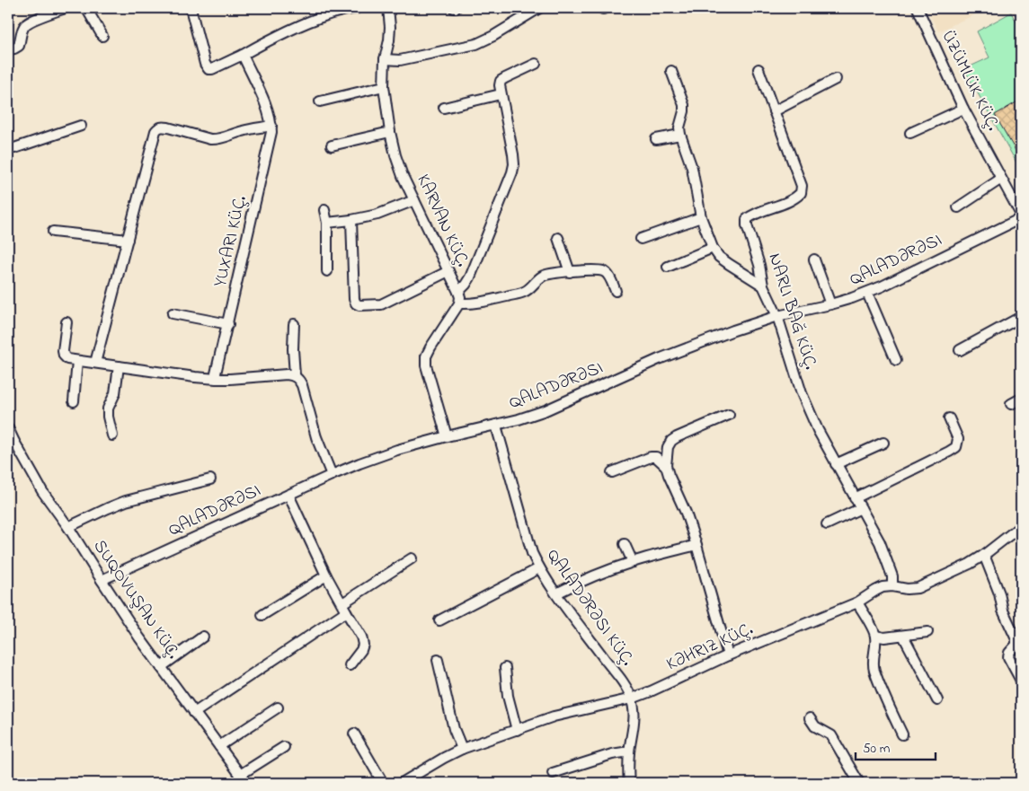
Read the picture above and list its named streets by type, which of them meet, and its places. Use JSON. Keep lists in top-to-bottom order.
{
  "streets": {
    "street": [
      "ÜZÜMLÜK KÜÇ.",
      "KARVAN KÜÇ.",
      "QALADƏRƏSI",
      "SUQOVUŞAN KÜÇ.",
      "QALADƏRƏSI KÜÇ.",
      "KƏHRIZ KÜÇ."
    ]
  },
  "crossings": [
    ["ÜZÜMLÜK KÜÇ.", "QALADƏRƏSI"],
    ["QALADƏRƏSI", "SUQOVUŞAN KÜÇ."],
    ["QALADƏRƏSI", "QALADƏRƏSI KÜÇ."],
    ["QALADƏRƏSI KÜÇ.", "KƏHRIZ KÜÇ."]
  ],
  "scale_bar": "50 m"
}
